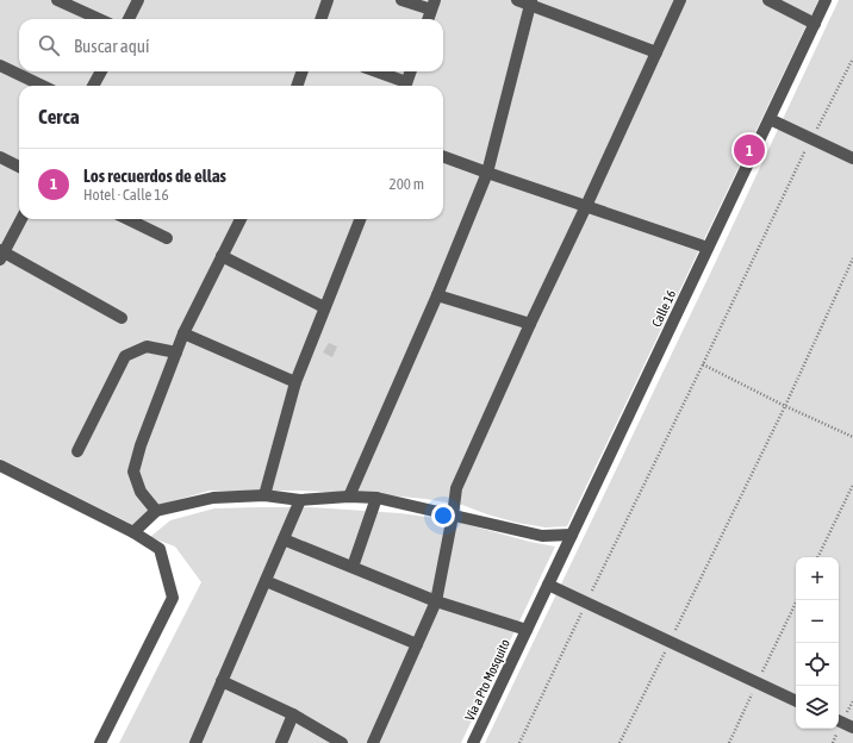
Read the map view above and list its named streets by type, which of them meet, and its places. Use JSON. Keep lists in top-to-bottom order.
{
  "streets": {
    "street": ["Calle 16", "Vía a Pto Mosquito"]
  },
  "crossings": [
    ["Calle 16", "Vía a Pto Mosquito"]
  ],
  "page": {
    "search": "Buscar aquí",
    "heading": "Cerca",
    "pins": "1",
    "list": [
      {
        "mark": "1",
        "name": "Los recuerdos de ellas",
        "note": "Hotel · Calle 16",
        "value": "200 m"
      }
    ],
    "map_buttons": ["+", "−"]
  }
}
